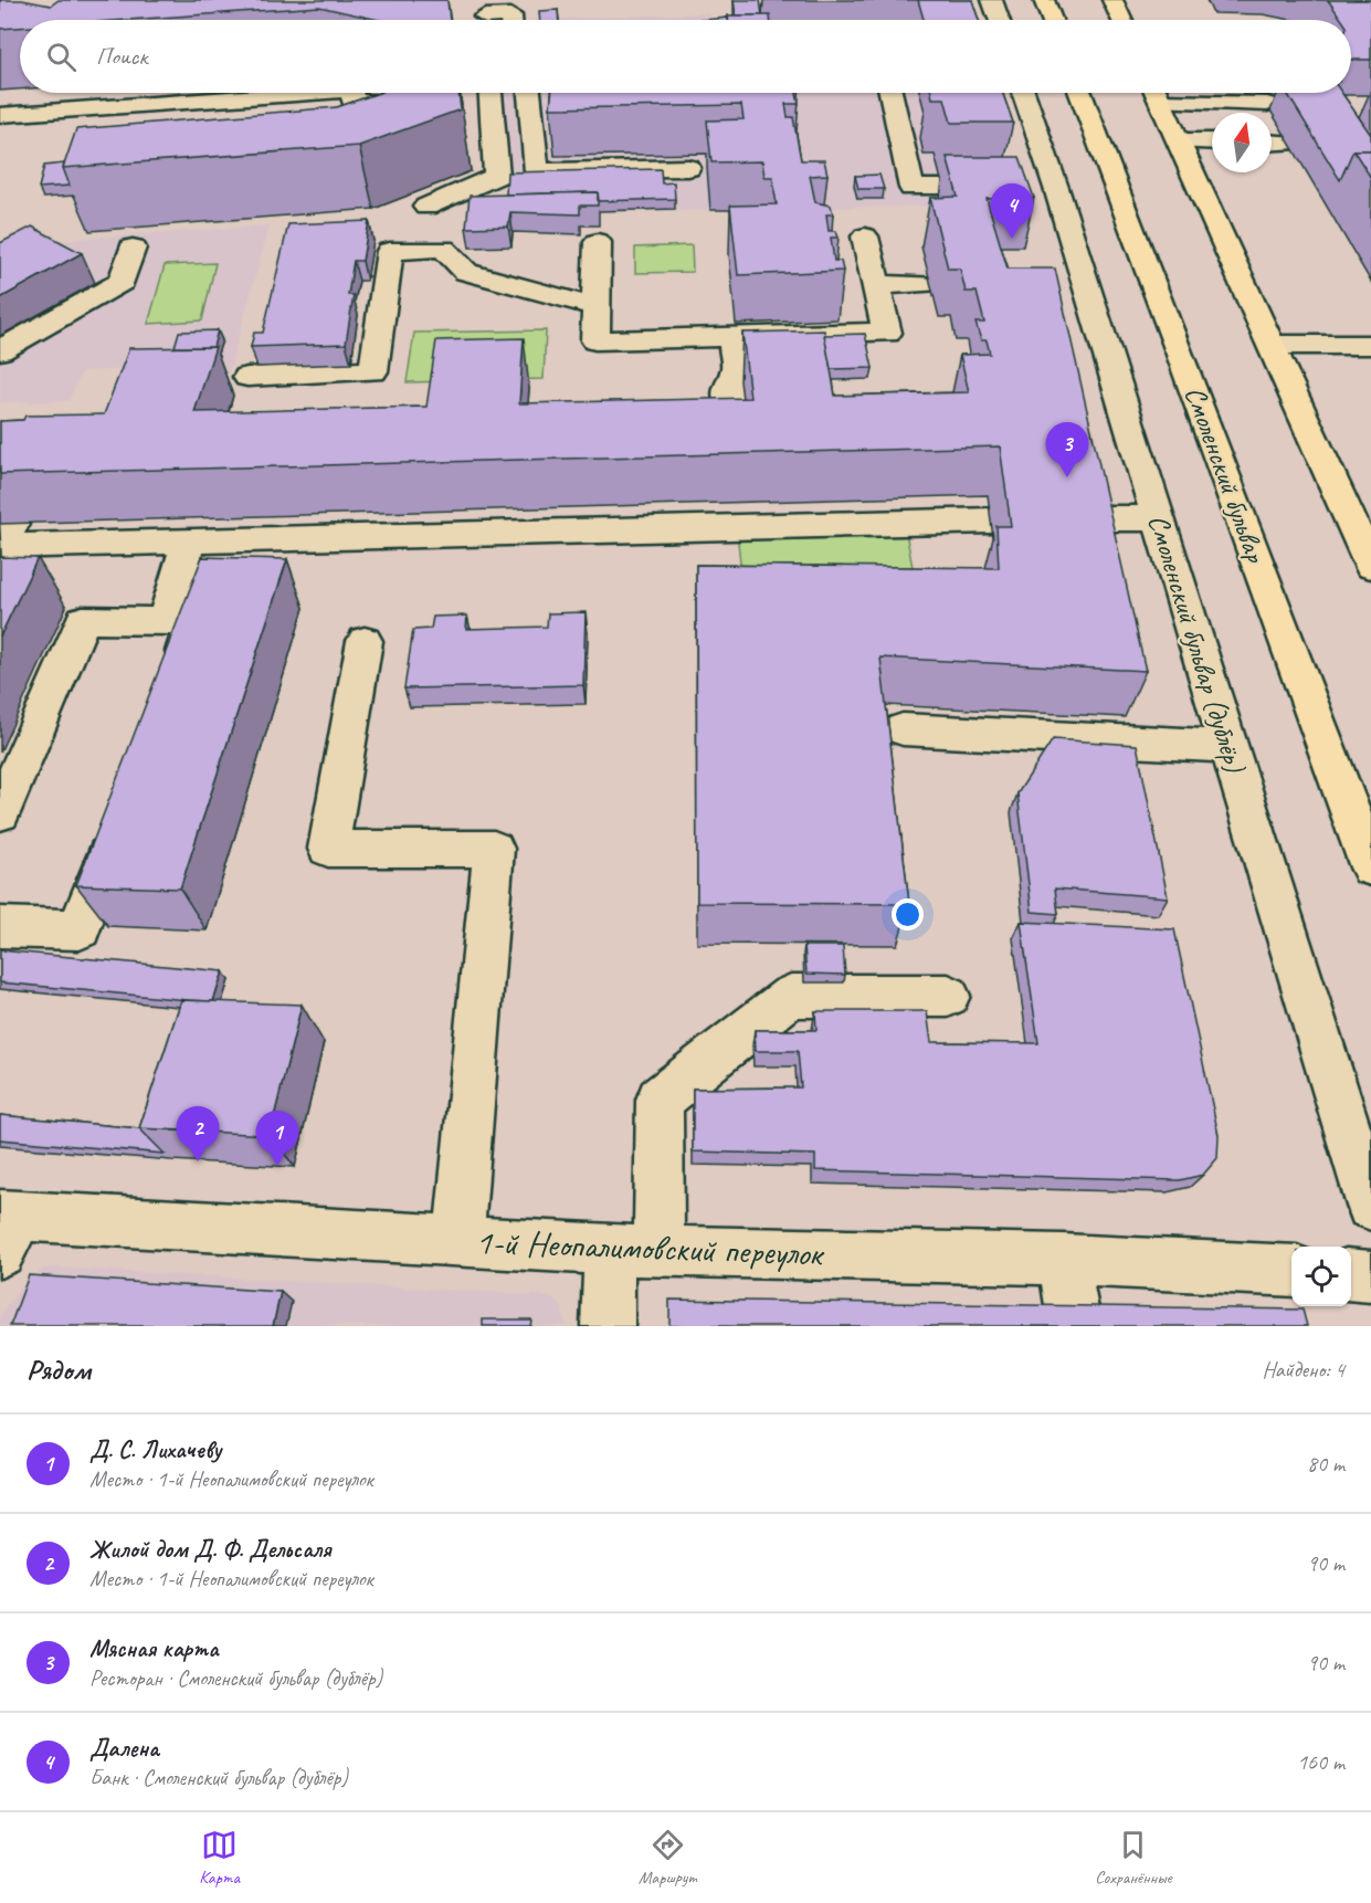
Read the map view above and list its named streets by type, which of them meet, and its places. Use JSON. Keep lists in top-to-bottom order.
{
  "streets": {
    "main road": ["Смоленский бульвар"],
    "street": ["Смоленский бульвар (дублёр)", "1-й Неопалимовский переулок"]
  },
  "north": "top",
  "page": {
    "search": "Поиск",
    "pins": [
      "4",
      "3",
      "2",
      "1"
    ],
    "heading": ["Рядом", "Найдено: 4"],
    "list": [
      {
        "mark": "1",
        "name": "Д. С. Лихачеву",
        "note": "Место · 1-й Неопалимовский переулок",
        "value": "80 m"
      },
      {
        "mark": "2",
        "name": "Жилой дом Д. Ф. Дельсаля",
        "note": "Место · 1-й Неопалимовский переулок",
        "value": "90 m"
      },
      {
        "mark": "3",
        "name": "Мясная карта",
        "note": "Ресторан · Смоленский бульвар (дублёр)",
        "value": "90 m"
      },
      {
        "mark": "4",
        "name": "Далена",
        "note": "Банк · Смоленский бульвар (дублёр)",
        "value": "160 m"
      }
    ],
    "nav": ["Карта", "Маршрут", "Сохранённые"]
  }
}
